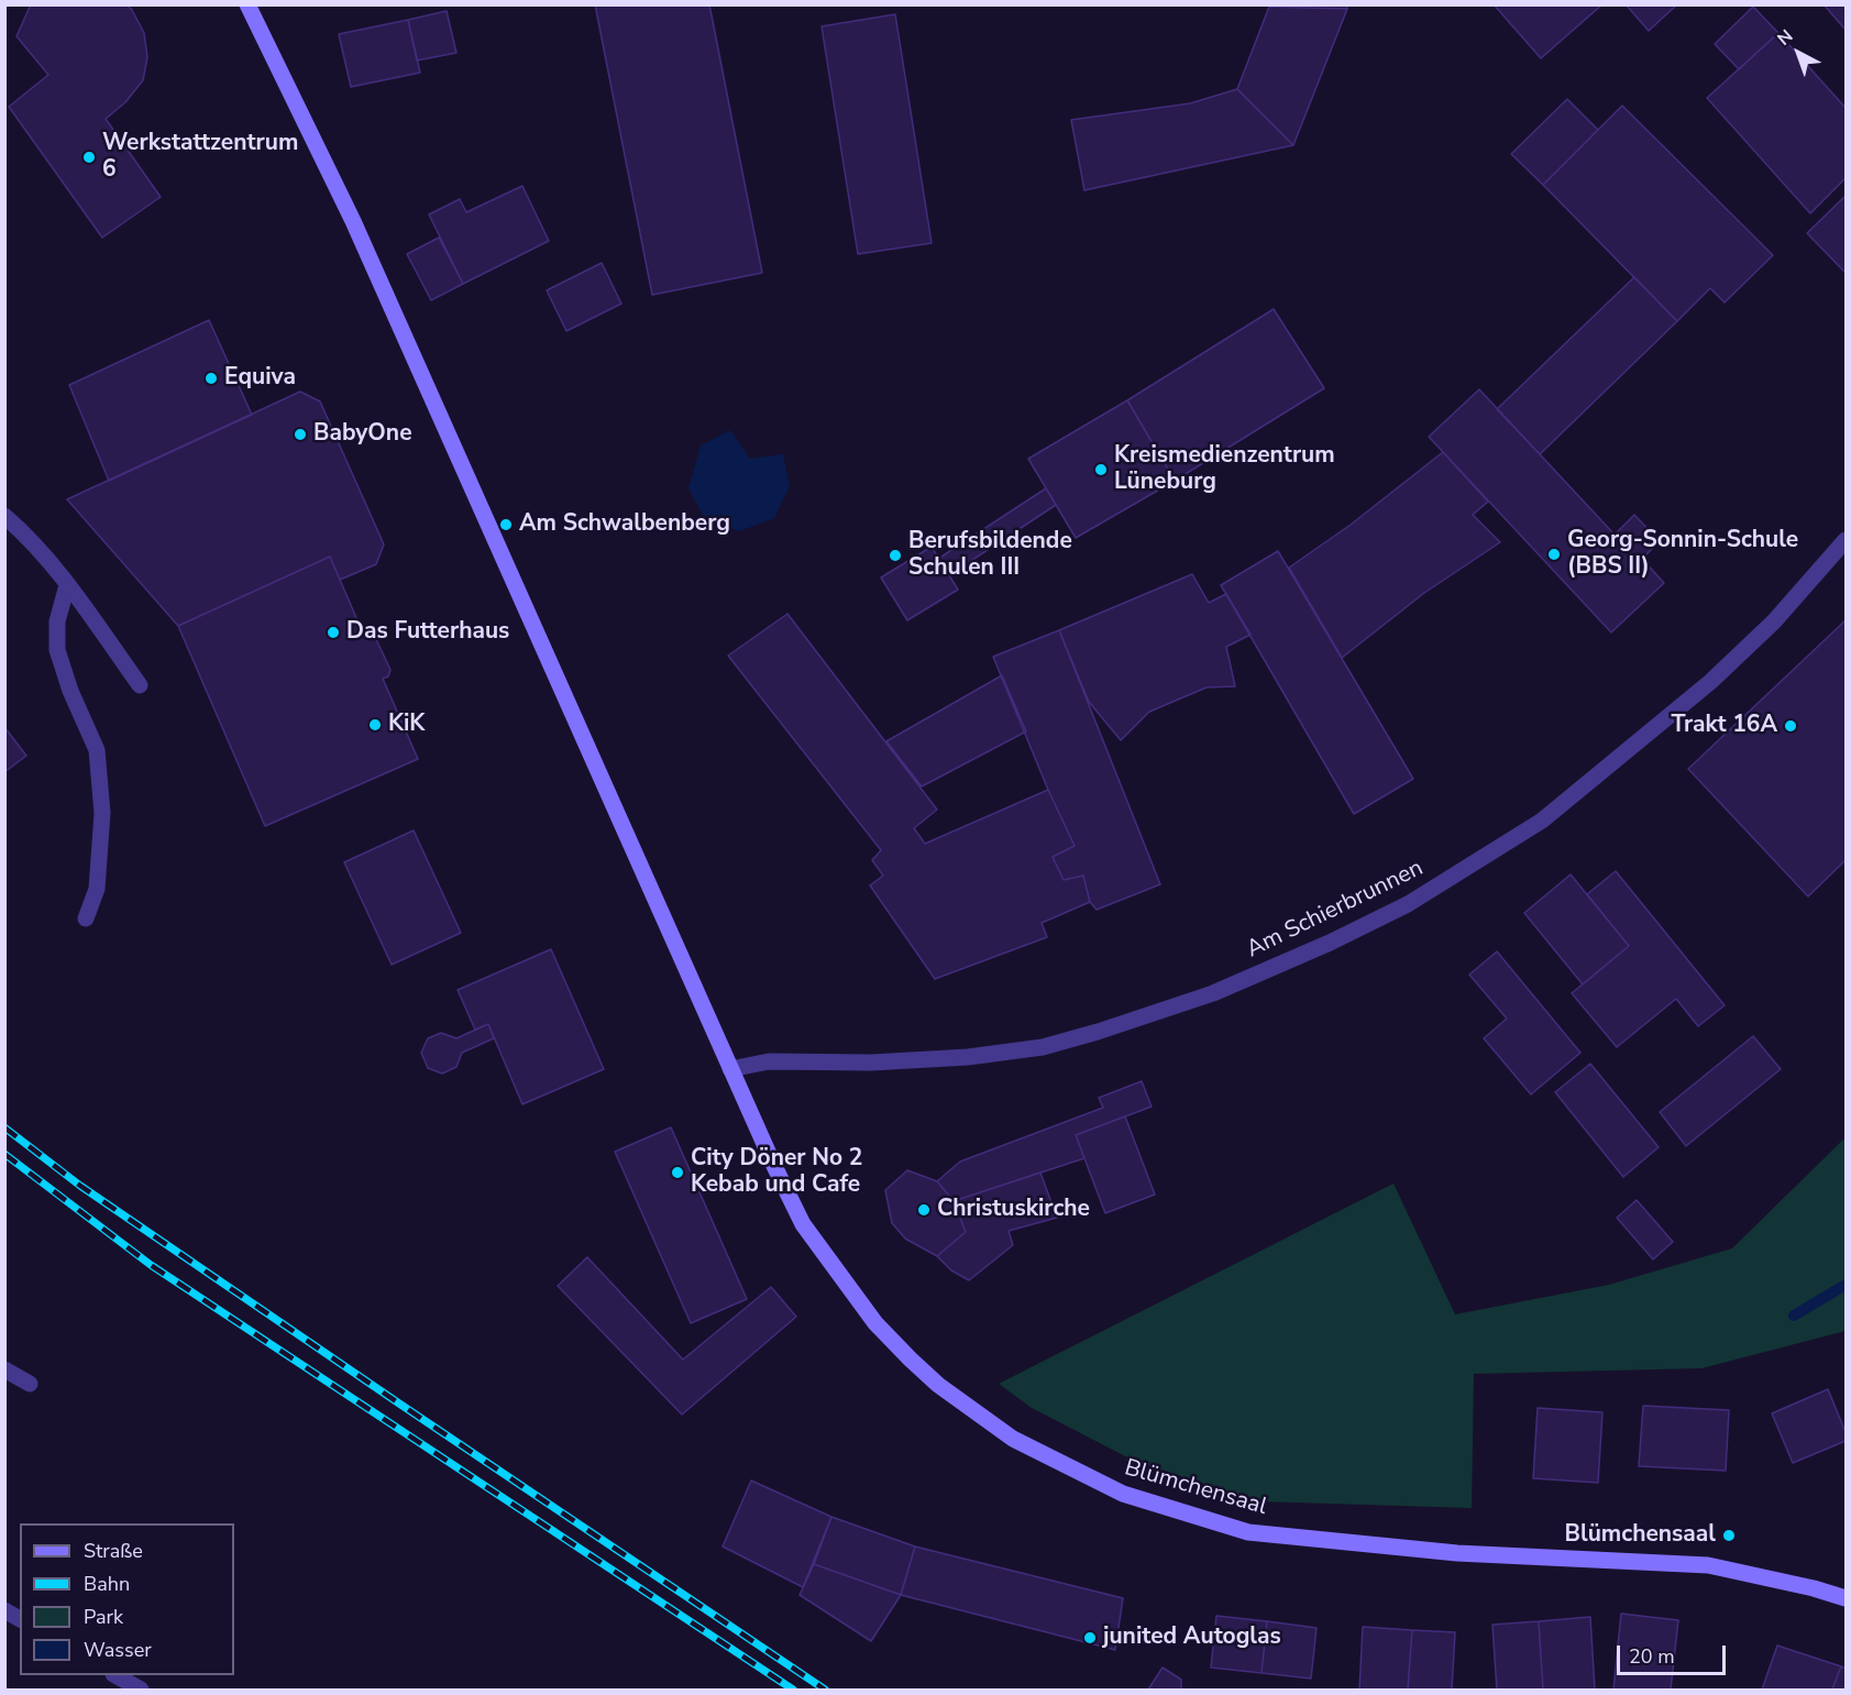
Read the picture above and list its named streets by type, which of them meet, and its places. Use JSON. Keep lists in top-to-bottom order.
{
  "streets": {
    "street": ["Am Schierbrunnen", "Blümchensaal"]
  },
  "crossings": [
    ["Am Schierbrunnen", "Blümchensaal"]
  ],
  "places": [
    "Werkstattzentrum 6",
    "Equiva",
    "BabyOne",
    "Kreismedienzentrum Lüneburg",
    "Am Schwalbenberg",
    "Georg-Sonnin-Schule (BBS II)",
    "Berufsbildende Schulen III",
    "Das Futterhaus",
    "KiK",
    "Trakt 16A",
    "City Döner No 2 Kebab und Cafe",
    "Christuskirche",
    "Blümchensaal",
    "junited Autoglas"
  ],
  "legend": [
    "Straße",
    "Bahn",
    "Park",
    "Wasser"
  ],
  "scale_bar": "20 m",
  "north": "top left"
}
